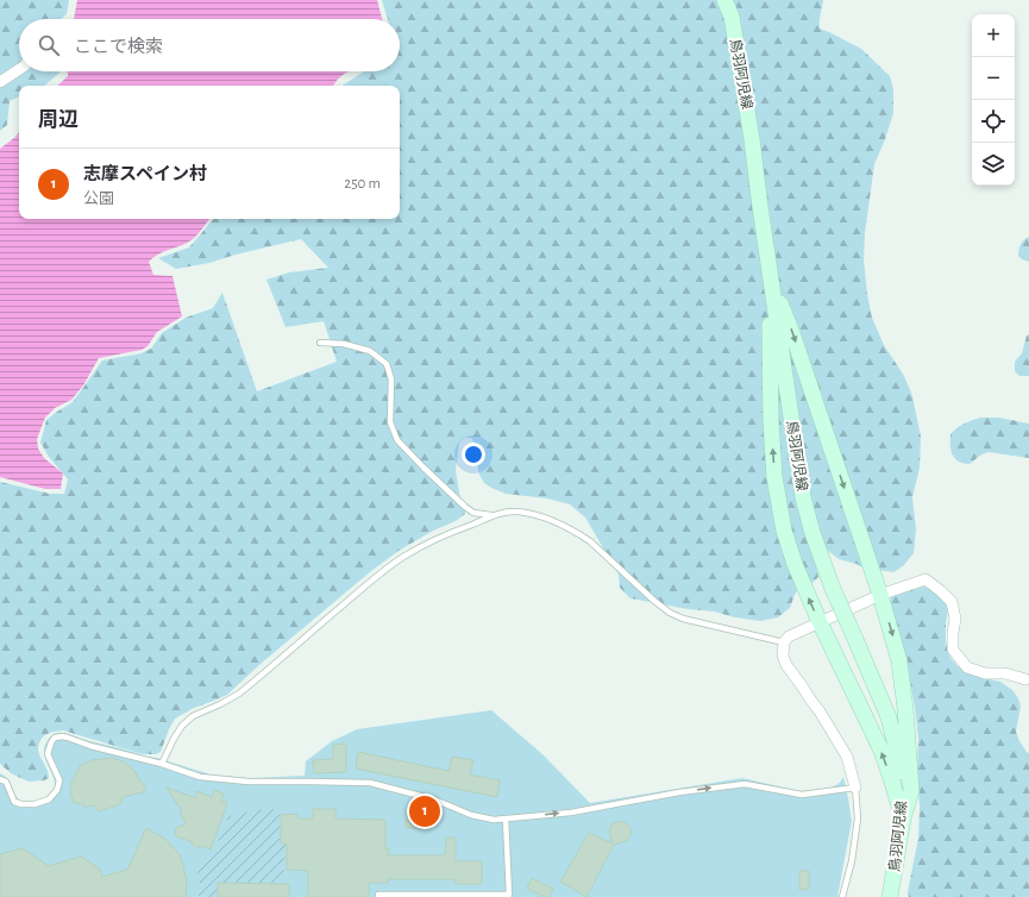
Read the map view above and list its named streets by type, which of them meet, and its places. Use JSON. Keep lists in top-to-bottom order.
{
  "streets": {
    "main road": ["鳥羽阿児線"]
  },
  "page": {
    "map_buttons": ["+", "−"],
    "search": "ここで検索",
    "heading": "周辺",
    "list": [
      {
        "mark": "1",
        "name": "志摩スペイン村",
        "note": "公園",
        "value": "250 m"
      }
    ],
    "pins": "1"
  }
}
